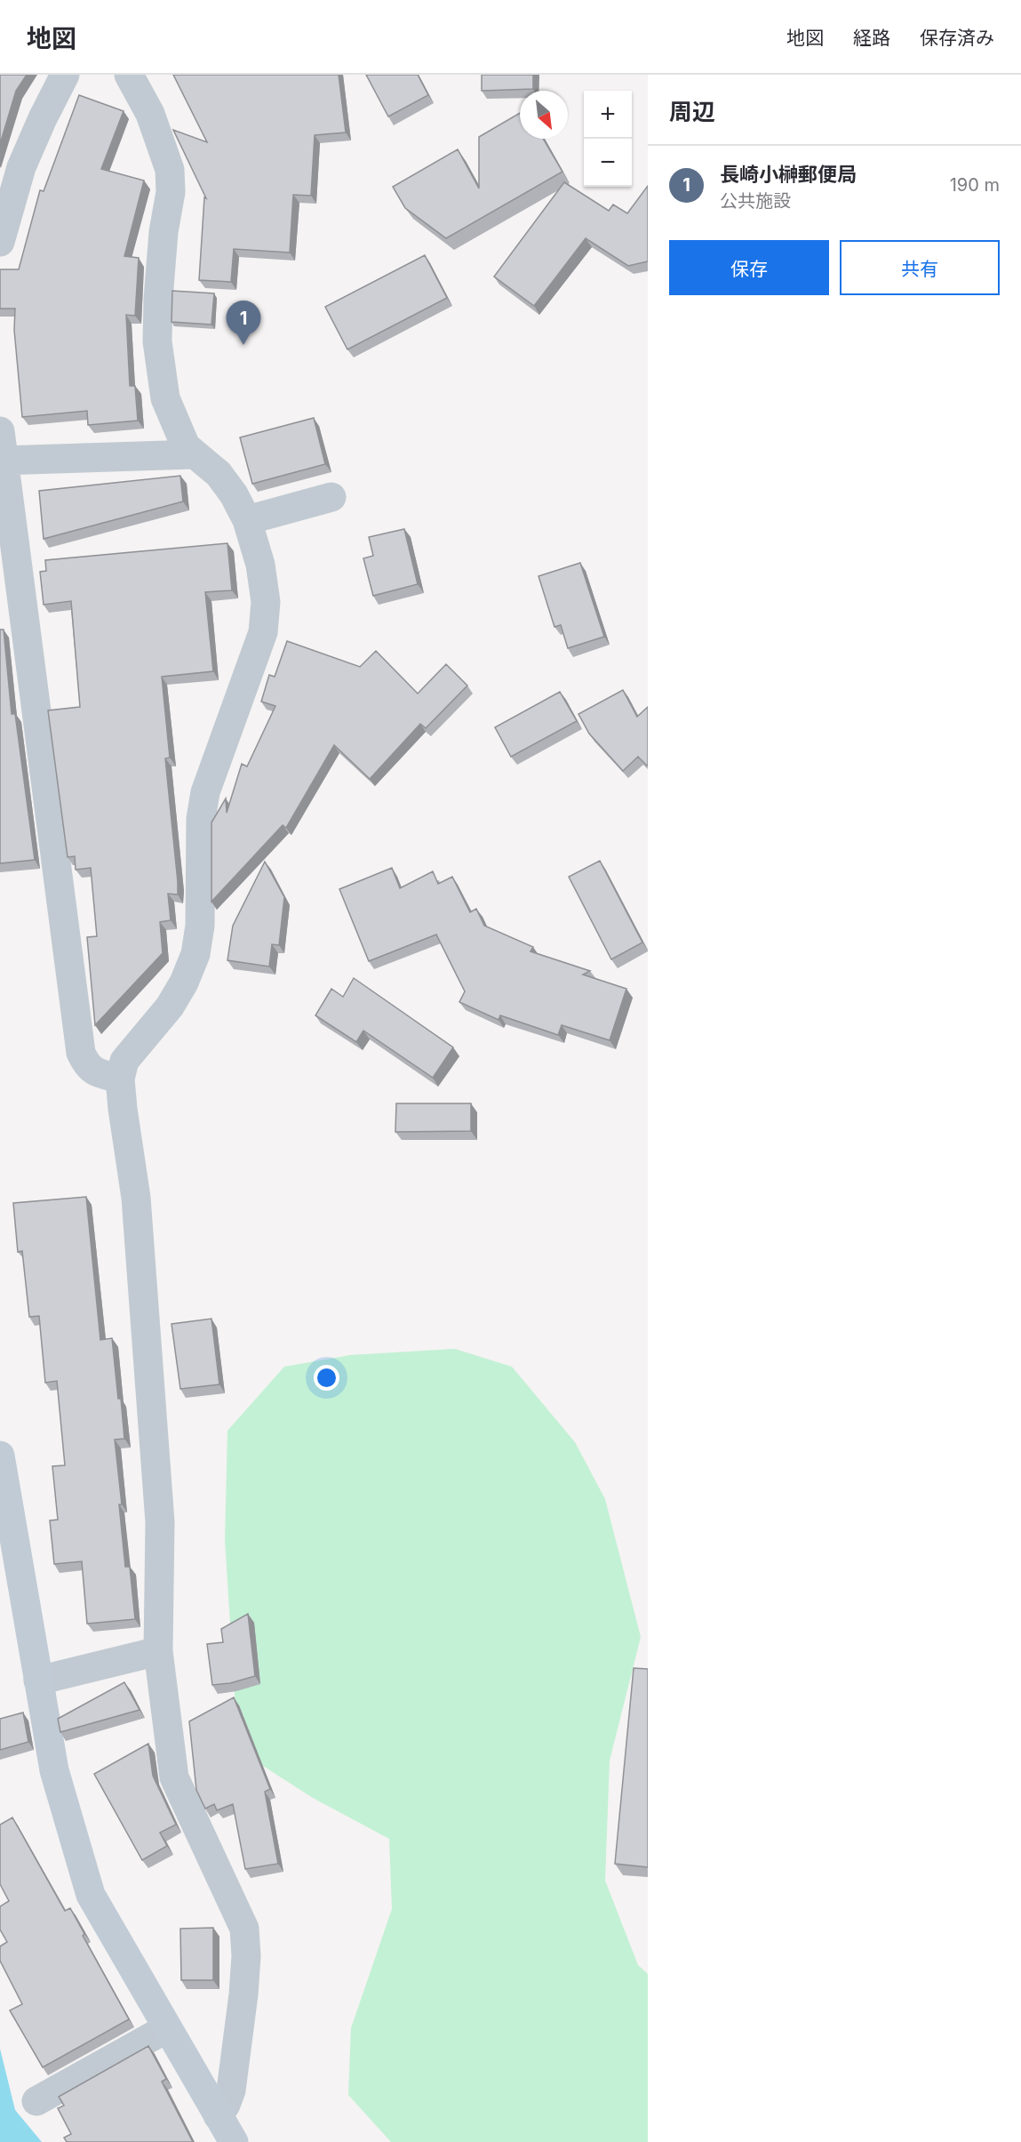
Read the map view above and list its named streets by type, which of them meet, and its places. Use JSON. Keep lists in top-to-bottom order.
{
  "north": "bottom right",
  "page": {
    "header": "地図",
    "nav": ["地図", "経路", "保存済み"],
    "heading": "周辺",
    "map_buttons": ["+", "−"],
    "list": [
      {
        "mark": "1",
        "name": "長崎小榊郵便局",
        "note": "公共施設",
        "value": "190 m"
      }
    ],
    "buttons": ["保存", "共有"],
    "pins": "1"
  }
}
